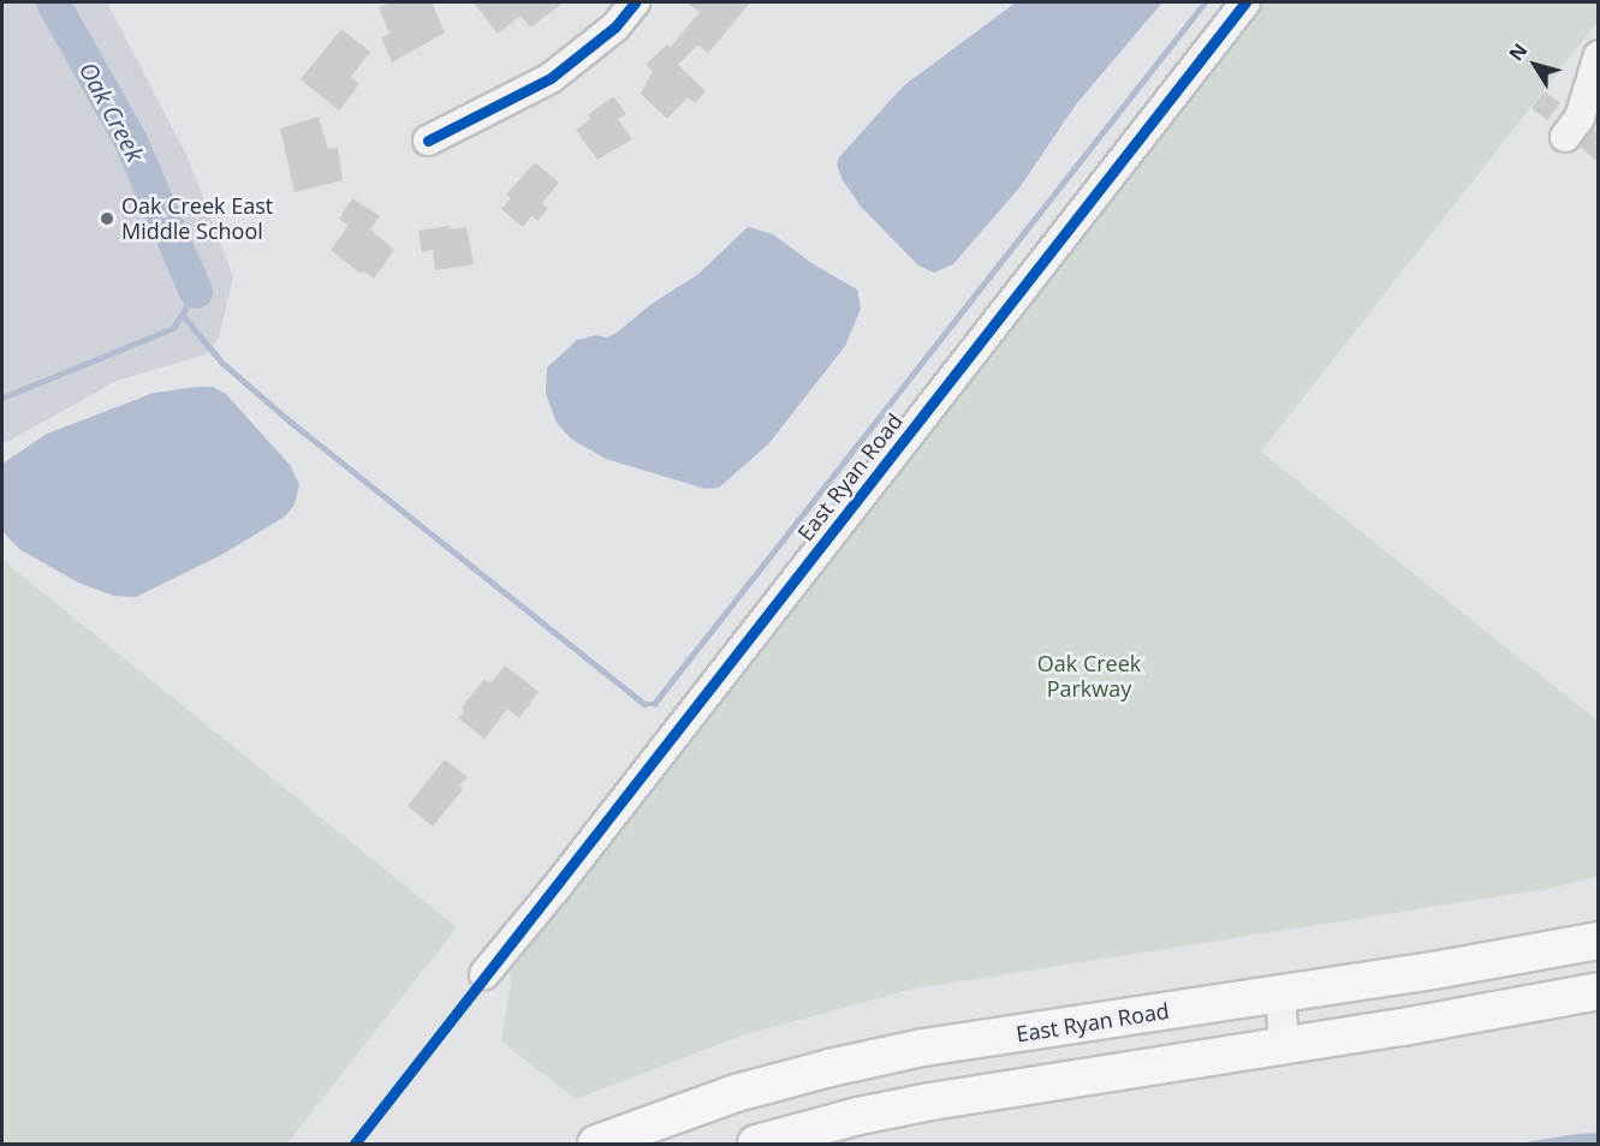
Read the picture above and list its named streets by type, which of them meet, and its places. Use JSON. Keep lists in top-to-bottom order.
{
  "streets": {
    "main road": ["East Ryan Road"]
  },
  "water": ["Oak Creek"],
  "parks": ["Oak Creek Parkway"],
  "places": ["Oak Creek East Middle School"],
  "north": "top left"
}
